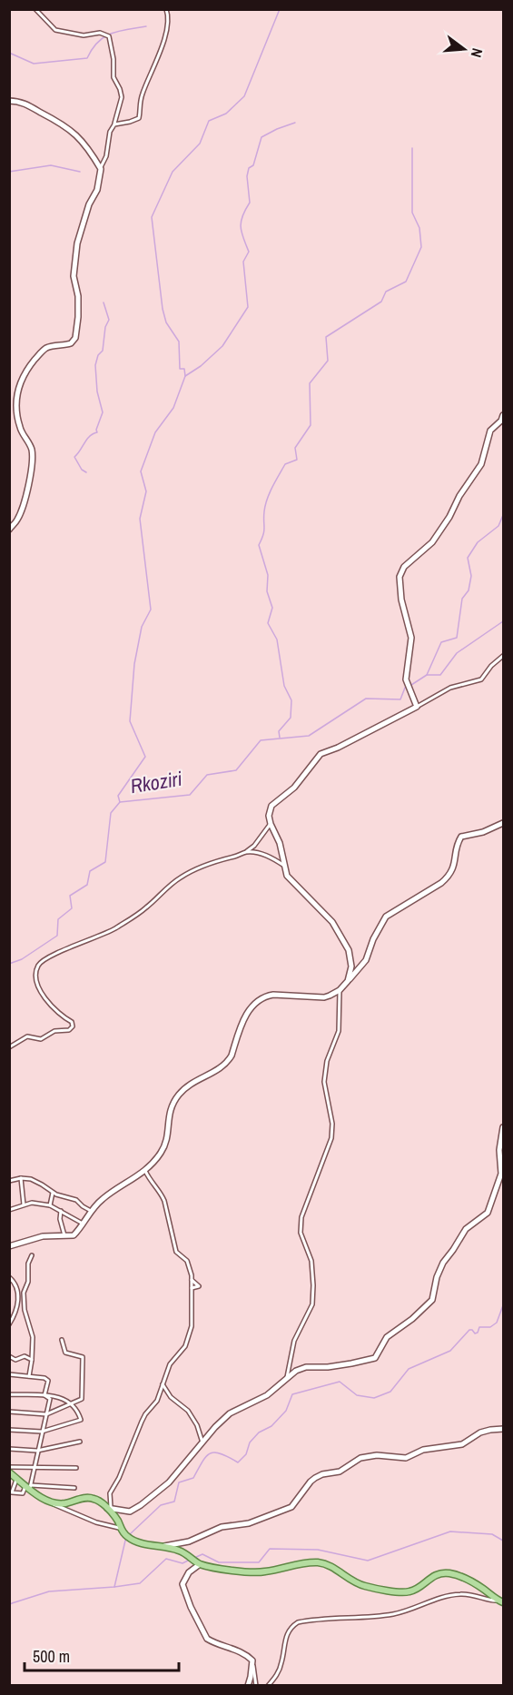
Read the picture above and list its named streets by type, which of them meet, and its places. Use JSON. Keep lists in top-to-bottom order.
{
  "water": ["Rkoziri"],
  "scale_bar": "500 m",
  "north": "right"
}
